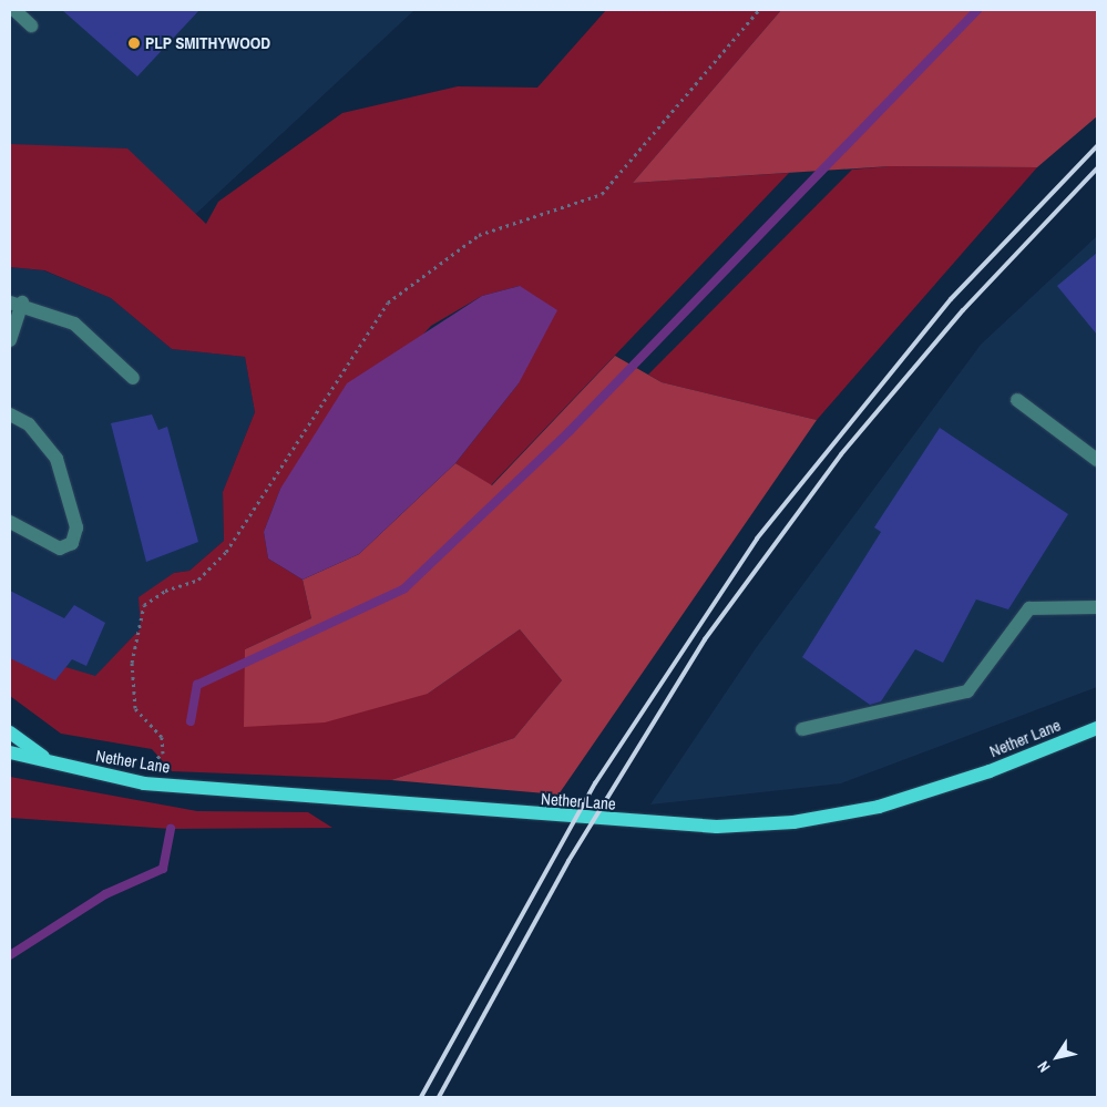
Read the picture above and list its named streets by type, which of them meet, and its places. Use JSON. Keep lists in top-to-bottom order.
{
  "streets": {
    "main road": ["Nether Lane"]
  },
  "places": ["PLP SMITHYWOOD"],
  "north": "bottom left"
}
